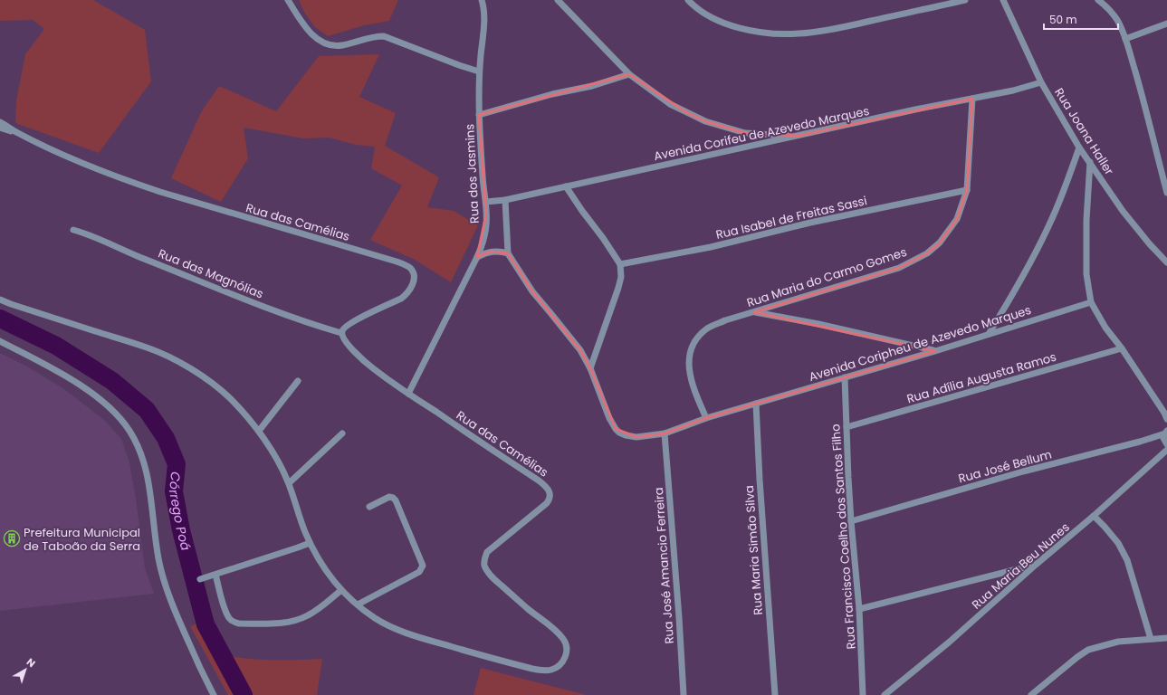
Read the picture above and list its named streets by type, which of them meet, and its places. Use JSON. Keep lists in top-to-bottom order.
{
  "streets": {
    "street": [
      "Rua Joana Haller",
      "Avenida Corifeu de Azevedo Marques",
      "Rua dos Jasmins",
      "Rua Isabel de Freitas Sassi",
      "Rua das Camélias",
      "Rua das Magnólias",
      "Rua Maria do Carmo Gomes",
      "Avenida Coripheu de Azevedo Marques",
      "Rua Adília Augusta Ramos",
      "Rua José Bellum",
      "Rua Francisco Coelho dos Santos Filho",
      "Rua Maria Simão Silva",
      "Rua José Amancio Ferreira",
      "Rua Maria Beu Nunes"
    ]
  },
  "crossings": [
    ["Rua Joana Haller", "Avenida Corifeu de Azevedo Marques"],
    ["Avenida Corifeu de Azevedo Marques", "Rua dos Jasmins"],
    ["Avenida Corifeu de Azevedo Marques", "Rua Maria do Carmo Gomes"],
    ["Rua dos Jasmins", "Rua das Camélias"],
    ["Rua Isabel de Freitas Sassi", "Rua Maria do Carmo Gomes"],
    ["Rua das Camélias", "Rua das Magnólias"],
    ["Rua Maria do Carmo Gomes", "Avenida Coripheu de Azevedo Marques"],
    ["Avenida Coripheu de Azevedo Marques", "Rua Francisco Coelho dos Santos Filho"],
    ["Avenida Coripheu de Azevedo Marques", "Rua Maria Simão Silva"],
    ["Avenida Coripheu de Azevedo Marques", "Rua José Amancio Ferreira"],
    ["Rua Adília Augusta Ramos", "Rua Francisco Coelho dos Santos Filho"],
    ["Rua José Bellum", "Rua Francisco Coelho dos Santos Filho"]
  ],
  "water": ["Córrego Poá"],
  "places": {
    "building": ["Prefeitura Municipal de Taboão da Serra"]
  },
  "scale_bar": "50 m",
  "north": "top right"
}
